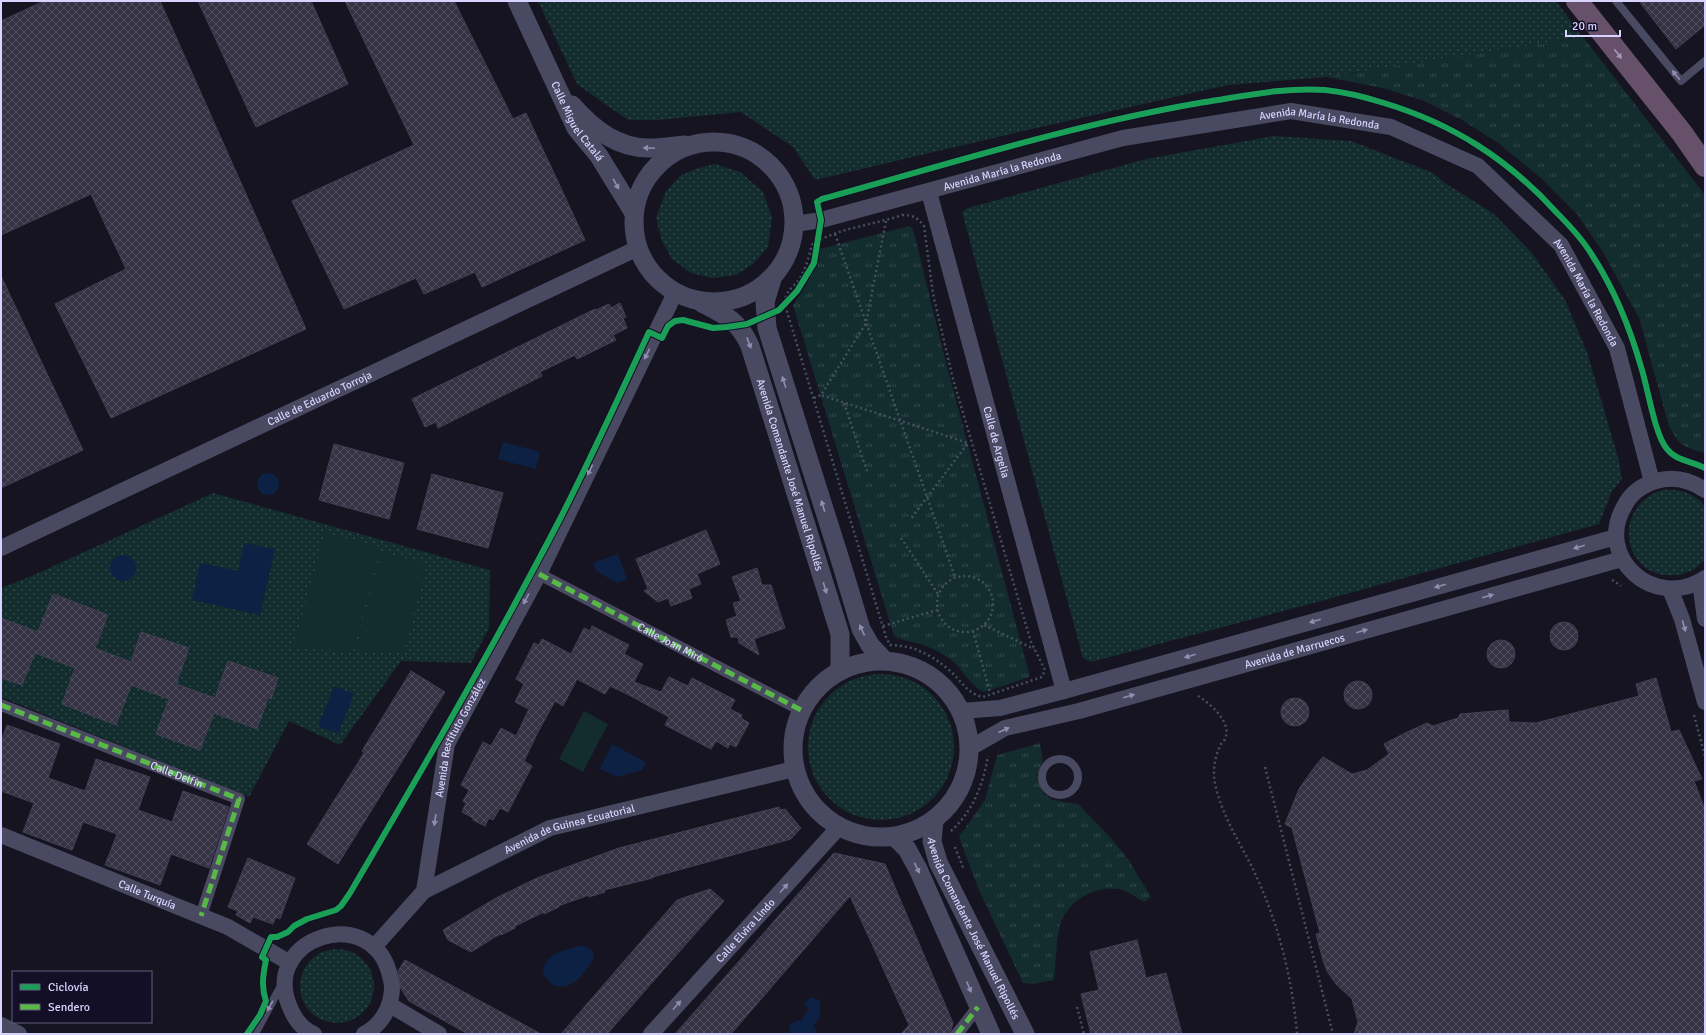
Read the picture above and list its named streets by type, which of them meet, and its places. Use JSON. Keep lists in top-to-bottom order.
{
  "streets": {
    "street": [
      "Avenida María la Redonda",
      "Calle Miguel Catalá",
      "Calle de Eduardo Torroja",
      "Calle de Argelia",
      "Avenida Comandante José Manuel Ripollés",
      "Calle Joan Miró",
      "Avenida de Marruecos",
      "Avenida Restituto González",
      "Calle Delfín",
      "Avenida de Guinea Ecuatorial",
      "Calle Turquía",
      "Calle Elvira Lindo"
    ]
  },
  "crossings": [
    ["Avenida María la Redonda", "Calle de Argelia"],
    ["Calle de Argelia", "Avenida de Marruecos"],
    ["Calle Joan Miró", "Avenida Restituto González"],
    ["Avenida Restituto González", "Avenida de Guinea Ecuatorial"],
    ["Calle Delfín", "Calle Turquía"]
  ],
  "one_way": ["Avenida Restituto González", "Calle Elvira Lindo"],
  "legend": ["Ciclovía", "Sendero"],
  "scale_bar": "20 m"
}
